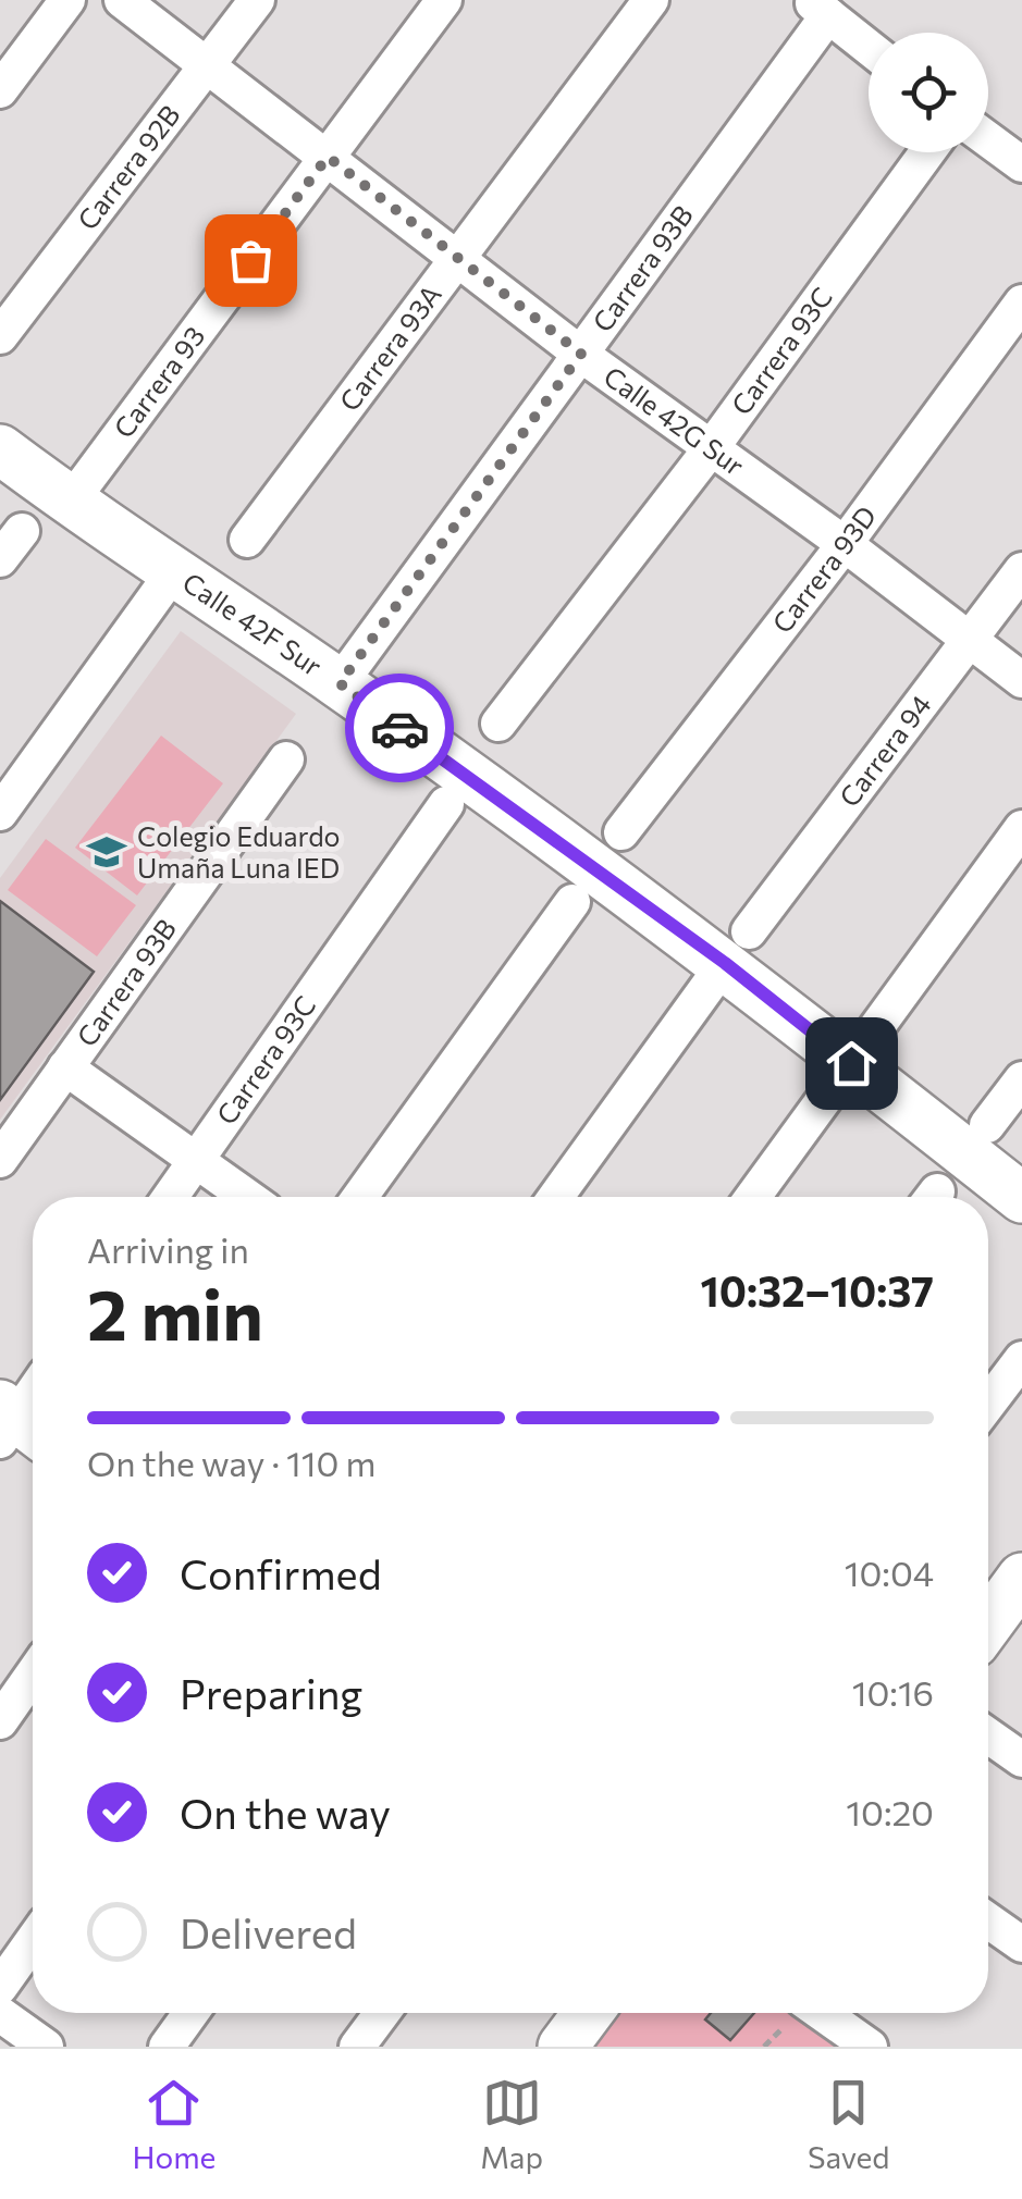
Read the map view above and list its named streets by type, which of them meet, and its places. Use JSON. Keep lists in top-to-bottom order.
{
  "streets": {
    "street": [
      "Carrera 92B",
      "Carrera 93B",
      "Carrera 93A",
      "Carrera 93C",
      "Carrera 93",
      "Calle 42G Sur",
      "Carrera 93D",
      "Calle 42F Sur",
      "Carrera 94"
    ]
  },
  "crossings": [
    ["Carrera 92B", "Calle 42G Sur"],
    ["Carrera 93B", "Calle 42G Sur"],
    ["Carrera 93B", "Calle 42F Sur"],
    ["Carrera 93A", "Calle 42G Sur"],
    ["Carrera 93C", "Calle 42G Sur"],
    ["Carrera 93", "Calle 42G Sur"],
    ["Carrera 93", "Calle 42F Sur"],
    ["Calle 42G Sur", "Carrera 93D"],
    ["Calle 42G Sur", "Carrera 94"],
    ["Calle 42F Sur", "Carrera 94"]
  ],
  "places": {
    "school or university": ["Colegio Eduardo Umaña Luna IED"]
  },
  "page": {
    "heading": ["2 min", "Arriving in", "10:32–10:37"],
    "bar": "On the way · 110 m",
    "list": [
      ["Confirmed", "10:04"],
      ["Preparing", "10:16"],
      ["On the way", "10:20"],
      "Delivered"
    ],
    "tabs": ["Home", "Map", "Saved"]
  }
}
